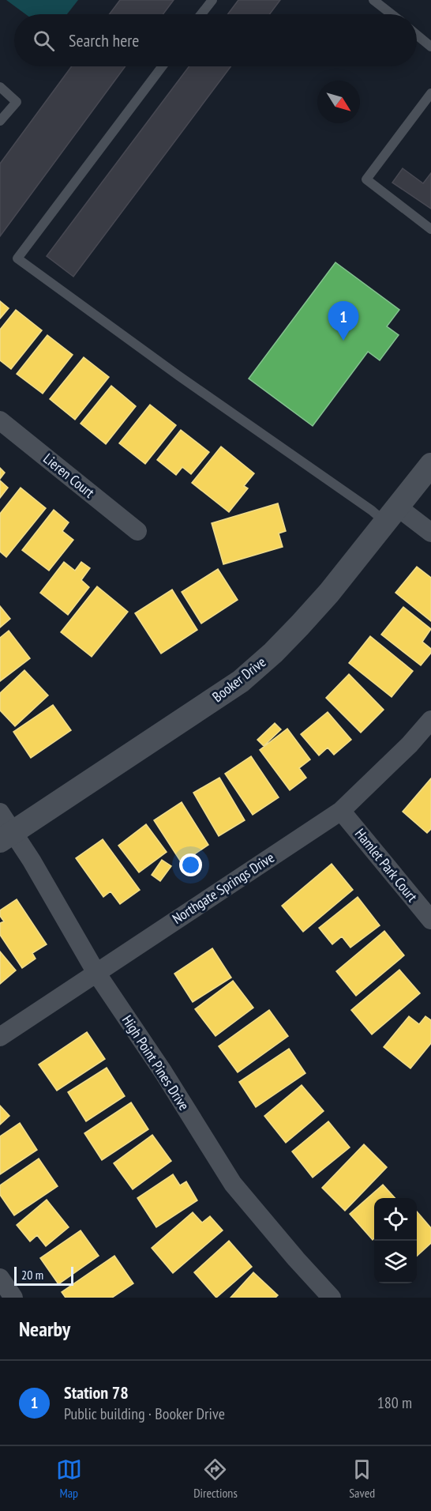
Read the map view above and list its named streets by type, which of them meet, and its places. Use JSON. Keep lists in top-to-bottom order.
{
  "streets": {
    "street": [
      "Lieren Court",
      "Booker Drive",
      "Hamlet Park Court",
      "Northgate Springs Drive",
      "High Point Pines Drive"
    ]
  },
  "crossings": [
    ["Booker Drive", "High Point Pines Drive"],
    ["Hamlet Park Court", "Northgate Springs Drive"],
    ["Northgate Springs Drive", "High Point Pines Drive"]
  ],
  "scale_bar": "20 m",
  "north": "bottom right",
  "page": {
    "search": "Search here",
    "pins": "1",
    "scale": "20 m",
    "heading": "Nearby",
    "list": [
      {
        "mark": "1",
        "name": "Station 78",
        "note": "Public building · Booker Drive",
        "value": "180 m"
      }
    ],
    "nav": ["Map", "Directions", "Saved"]
  }
}
